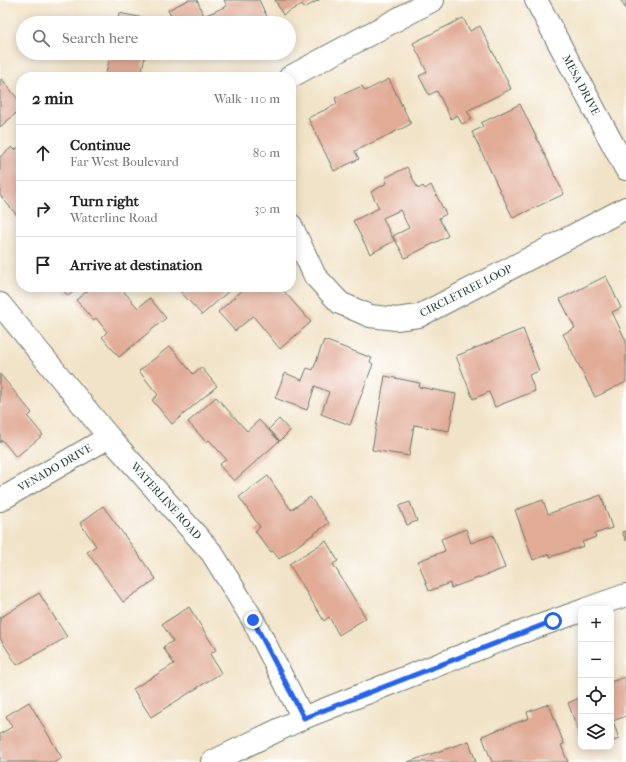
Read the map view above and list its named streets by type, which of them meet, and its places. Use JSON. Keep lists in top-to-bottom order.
{
  "streets": {
    "street": [
      "MESA DRIVE",
      "CIRCLETREE LOOP",
      "VENADO DRIVE",
      "WATERLINE ROAD"
    ]
  },
  "crossings": [
    ["VENADO DRIVE", "WATERLINE ROAD"]
  ],
  "page": {
    "search": "Search here",
    "heading": ["2 min", "Walk · 110 m"],
    "list": [
      ["Continue", "Far West Boulevard", "80 m"],
      ["Turn right", "Waterline Road", "30 m"],
      "Arrive at destination"
    ],
    "map_buttons": ["+", "−"]
  }
}
